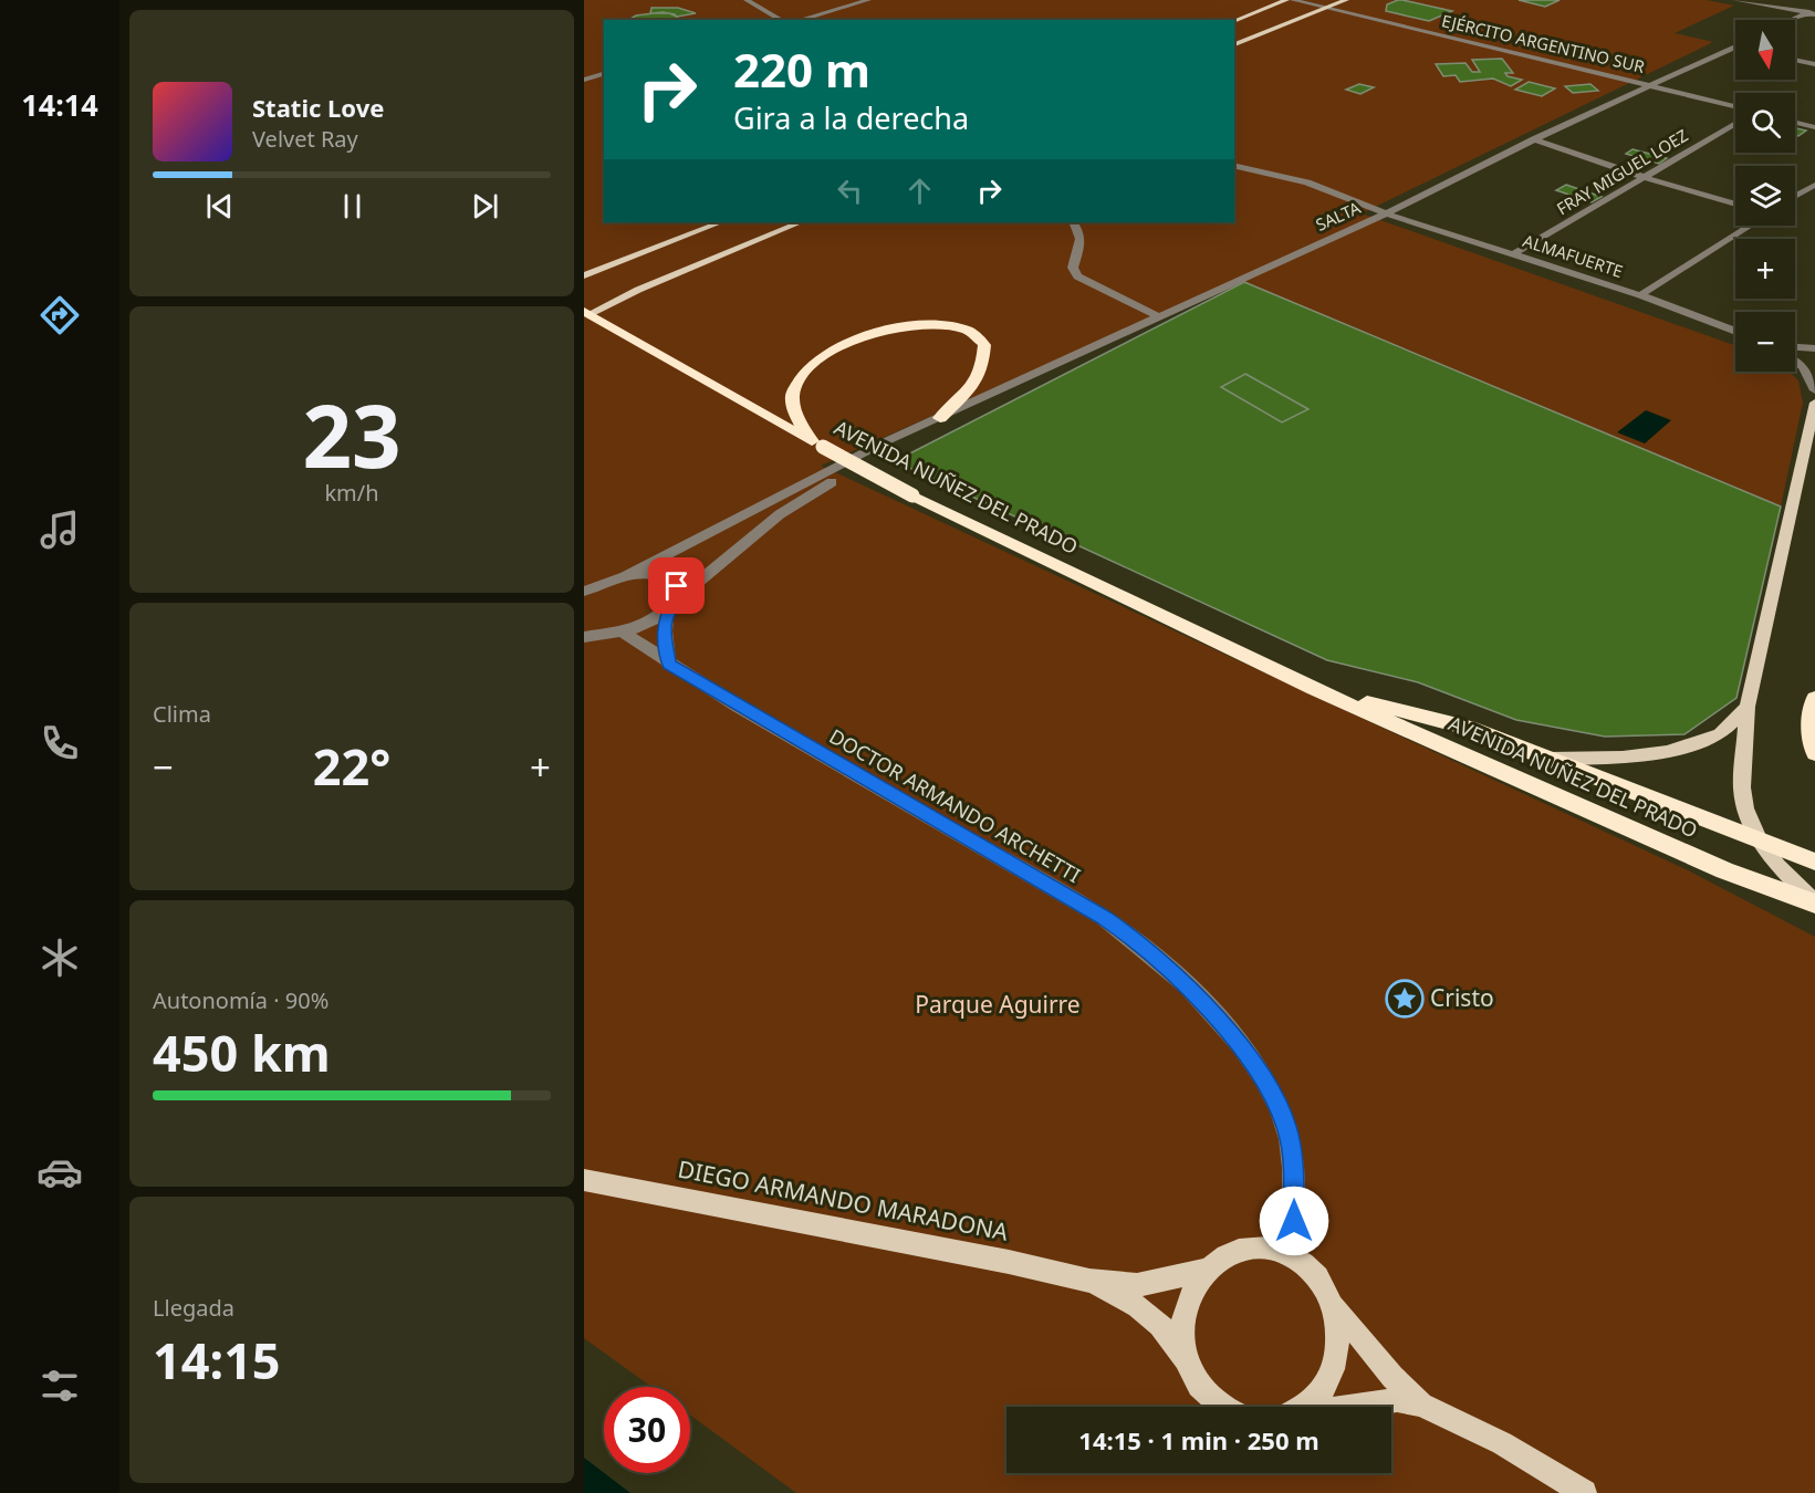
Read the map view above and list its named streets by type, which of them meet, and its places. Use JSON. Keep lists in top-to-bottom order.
{
  "streets": {
    "highway": ["AVENIDA NUÑEZ DEL PRADO"],
    "main road": ["DIEGO ARMANDO MARADONA"],
    "street": [
      "EJÉRCITO ARGENTINO SUR",
      "FRAY MIGUEL LOEZ",
      "SALTA",
      "ALMAFUERTE",
      "DOCTOR ARMANDO ARCHETTI"
    ]
  },
  "crossings": [
    ["EJÉRCITO ARGENTINO SUR", "SALTA"],
    ["FRAY MIGUEL LOEZ", "ALMAFUERTE"],
    ["SALTA", "ALMAFUERTE"],
    ["DOCTOR ARMANDO ARCHETTI", "DIEGO ARMANDO MARADONA"]
  ],
  "parks": ["Parque Aguirre"],
  "places": {
    "place": ["Cristo"]
  },
  "north": "bottom",
  "page": {
    "tabs": "14:14",
    "map_buttons": ["+", "−"],
    "turn": ["220 m", "Gira a la derecha"],
    "song": ["Static Love", "Velvet Ray"],
    "tile": [
      ["23", "km/h"],
      "Clima",
      ["Autonomía · 90%", "450 km"],
      ["Llegada", "14:15"]
    ],
    "heat": ["−", "22°", "+"],
    "limit": "30",
    "trip": "14:15 · 1 min · 250 m"
  }
}
